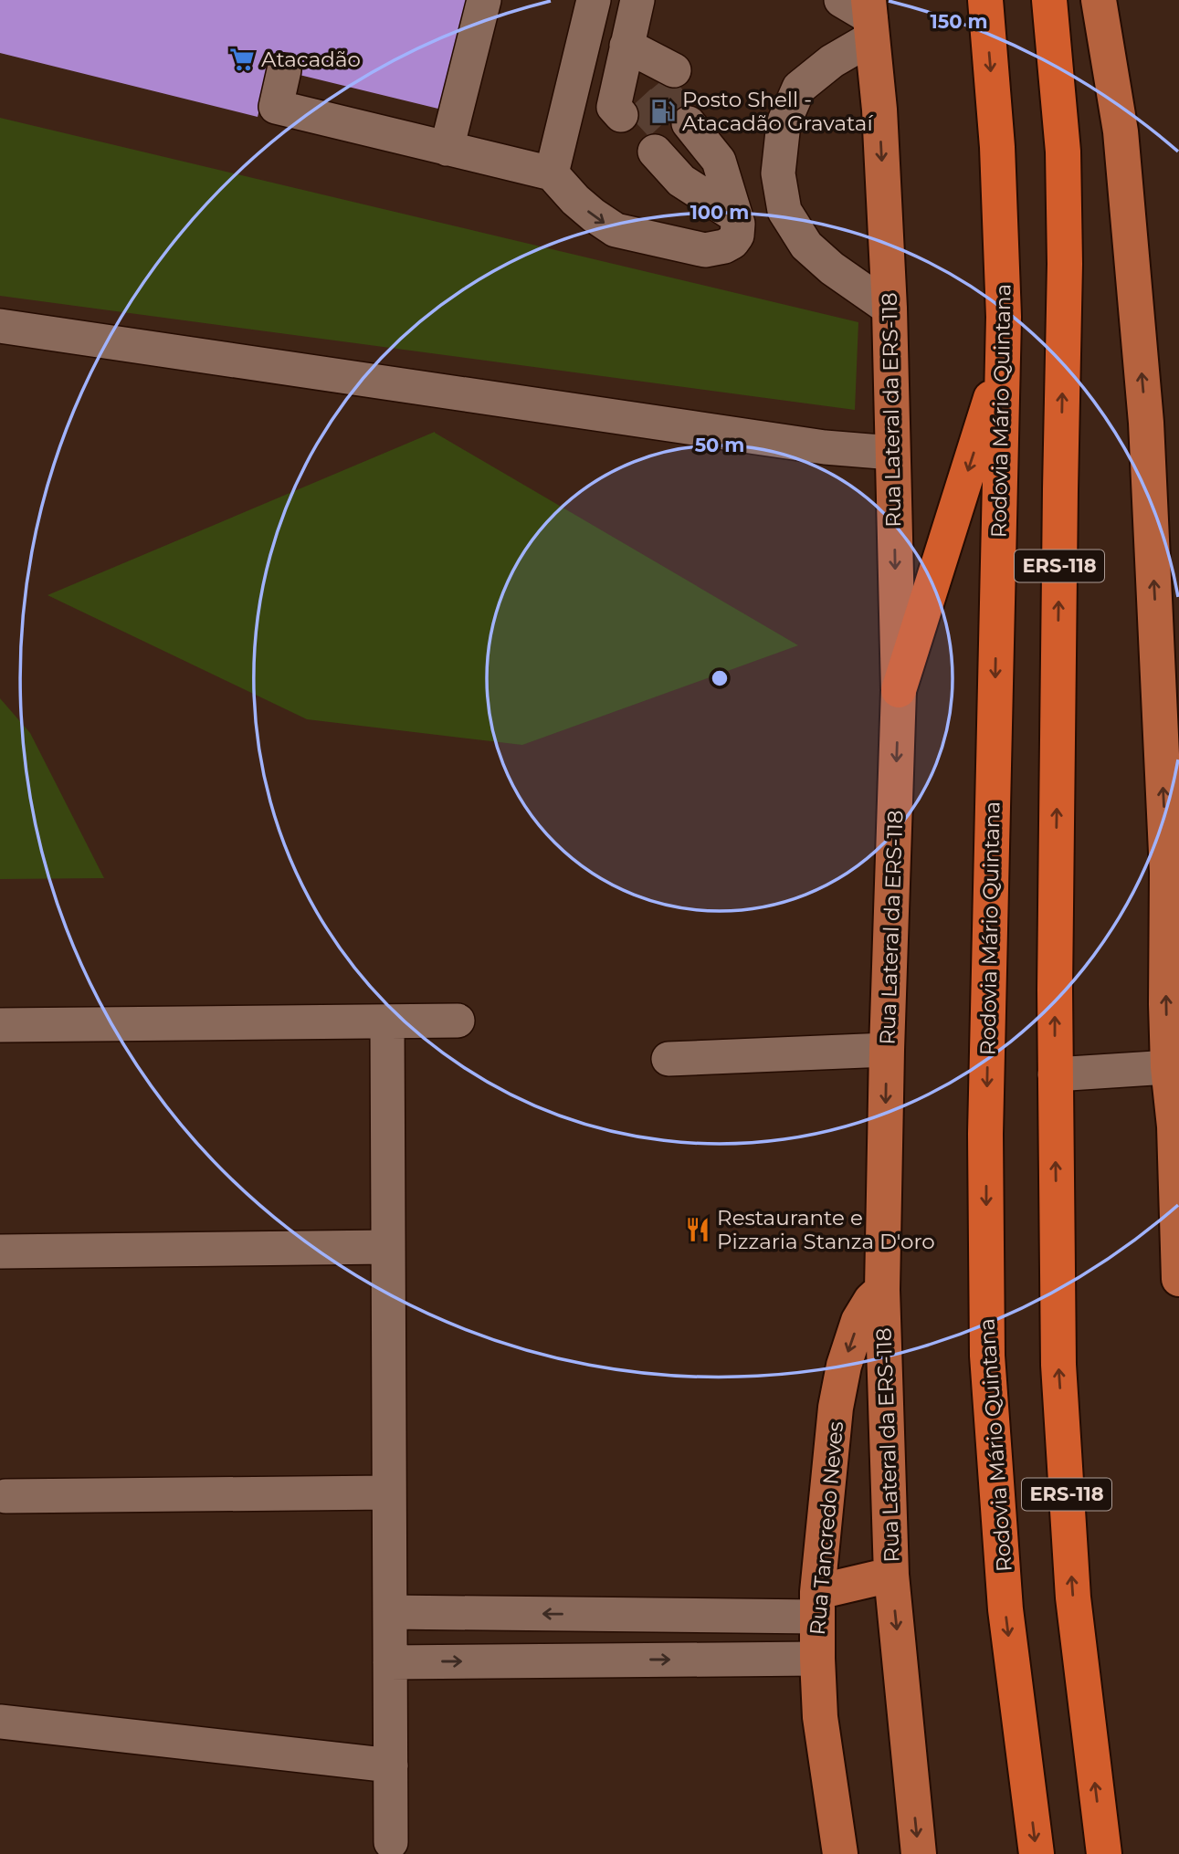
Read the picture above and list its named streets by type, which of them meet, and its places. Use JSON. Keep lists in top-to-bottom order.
{
  "streets": {
    "highway": ["Rodovia Mário Quintana", "ERS-118"],
    "main road": ["Rua Lateral da ERS-118", "Rua Tancredo Neves"]
  },
  "crossings": [
    ["Rua Lateral da ERS-118", "Rua Tancredo Neves"]
  ],
  "one_way": ["Rua Tancredo Neves"],
  "places": {
    "supermarket": ["Atacadão"],
    "fuel station": ["Posto Shell - Atacadão Gravataí"],
    "restaurant": ["Restaurante e Pizzaria Stanza D'oro"]
  },
  "rings": ["150 m", "100 m", "50 m"]
}
